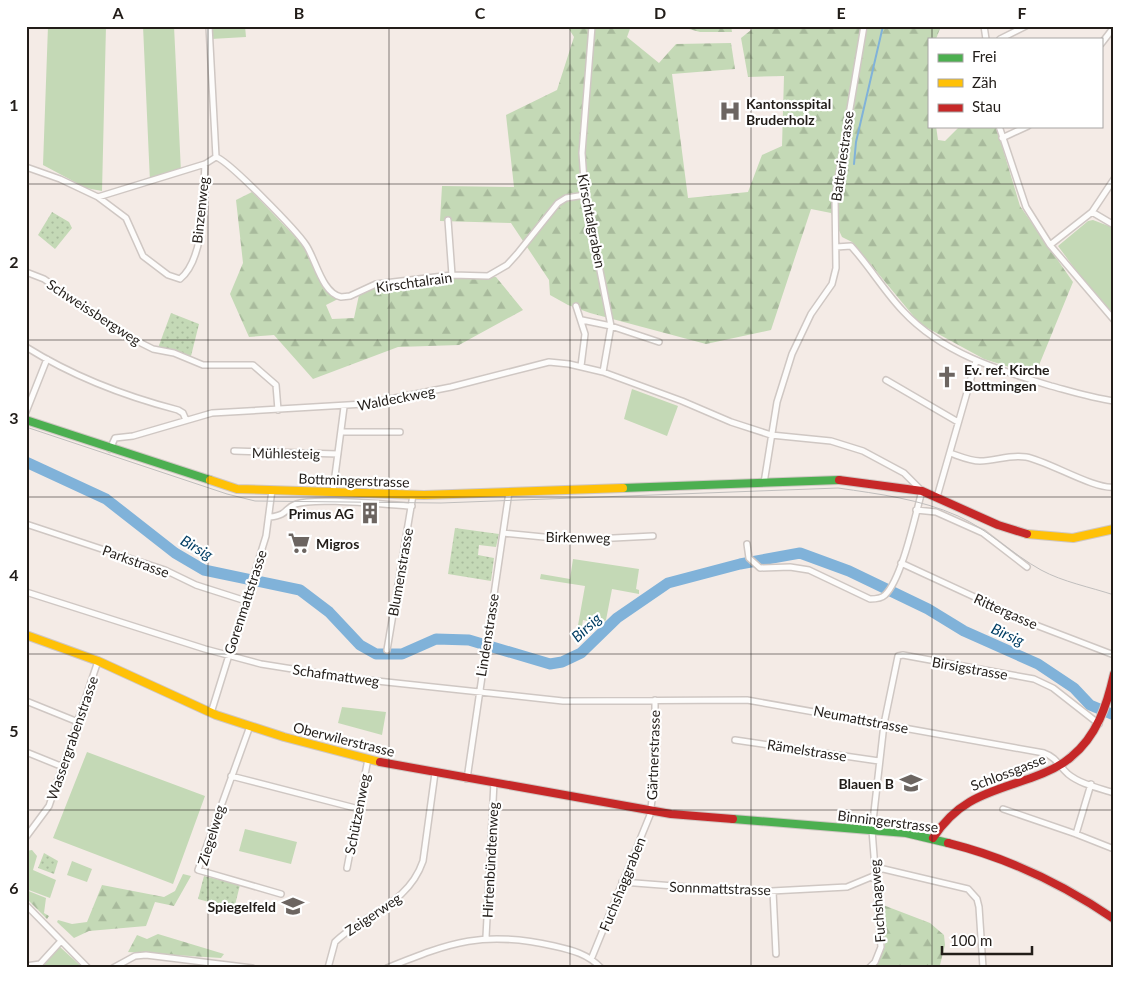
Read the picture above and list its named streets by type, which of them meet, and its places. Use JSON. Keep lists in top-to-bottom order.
{
  "streets": {
    "main road": [
      "Bottmingerstrasse",
      "Oberwilerstrasse",
      "Schlossgasse",
      "Binningerstrasse"
    ],
    "street": [
      "Batteriestrasse",
      "Binzenweg",
      "Kirschtalgraben",
      "Kirschtalrain",
      "Schweissbergweg",
      "Waldeckweg",
      "Mühlesteig",
      "Birkenweg",
      "Parkstrasse",
      "Blumenstrasse",
      "Gorenmattstrasse",
      "Rittergasse",
      "Lindenstrasse",
      "Birsigstrasse",
      "Schafmattweg",
      "Neumattstrasse",
      "Wassergrabenstrasse",
      "Rämelstrasse",
      "Gärtnerstrasse",
      "Schützenweg",
      "Ziegelweg",
      "Hirtenbündtenweg",
      "Fuchshaggraben",
      "Sonnmattstrasse",
      "Fuchshagweg",
      "Zeigerweg"
    ]
  },
  "crossings": [
    ["Batteriestrasse", "Waldeckweg"],
    ["Batteriestrasse", "Bottmingerstrasse"],
    ["Kirschtalgraben", "Kirschtalrain"],
    ["Kirschtalgraben", "Waldeckweg"],
    ["Schweissbergweg", "Waldeckweg"],
    ["Waldeckweg", "Mühlesteig"],
    ["Waldeckweg", "Bottmingerstrasse"],
    ["Mühlesteig", "Bottmingerstrasse"],
    ["Bottmingerstrasse", "Blumenstrasse"],
    ["Bottmingerstrasse", "Gorenmattstrasse"],
    ["Bottmingerstrasse", "Lindenstrasse"],
    ["Birkenweg", "Lindenstrasse"],
    ["Parkstrasse", "Gorenmattstrasse"],
    ["Gorenmattstrasse", "Schafmattweg"],
    ["Gorenmattstrasse", "Oberwilerstrasse"],
    ["Lindenstrasse", "Schafmattweg"],
    ["Lindenstrasse", "Oberwilerstrasse"],
    ["Birsigstrasse", "Neumattstrasse"],
    ["Birsigstrasse", "Rämelstrasse"],
    ["Birsigstrasse", "Schlossgasse"],
    ["Birsigstrasse", "Fuchshagweg"],
    ["Schafmattweg", "Neumattstrasse"],
    ["Schafmattweg", "Gärtnerstrasse"],
    ["Neumattstrasse", "Gärtnerstrasse"],
    ["Neumattstrasse", "Schlossgasse"],
    ["Wassergrabenstrasse", "Oberwilerstrasse"],
    ["Oberwilerstrasse", "Gärtnerstrasse"],
    ["Oberwilerstrasse", "Schützenweg"],
    ["Oberwilerstrasse", "Binningerstrasse"],
    ["Oberwilerstrasse", "Ziegelweg"],
    ["Oberwilerstrasse", "Hirtenbündtenweg"],
    ["Oberwilerstrasse", "Fuchshaggraben"],
    ["Oberwilerstrasse", "Zeigerweg"],
    ["Rämelstrasse", "Fuchshagweg"],
    ["Gärtnerstrasse", "Fuchshaggraben"],
    ["Schlossgasse", "Binningerstrasse"],
    ["Binningerstrasse", "Fuchshagweg"],
    ["Fuchshaggraben", "Sonnmattstrasse"],
    ["Sonnmattstrasse", "Fuchshagweg"]
  ],
  "water": ["Birsig"],
  "places": {
    "hospital": ["Kantonsspital Bruderholz"],
    "church": ["Ev. ref. Kirche Bottmingen"],
    "building": ["Primus AG"],
    "supermarket": ["Migros"],
    "school or university": ["Blauen B", "Spiegelfeld"]
  },
  "legend": ["Frei", "Zäh", "Stau"],
  "scale_bar": "100 m",
  "grid": {
    "columns": [
      "A",
      "B",
      "C",
      "D",
      "E",
      "F"
    ],
    "rows": [
      "1",
      "2",
      "3",
      "4",
      "5",
      "6"
    ]
  }
}
